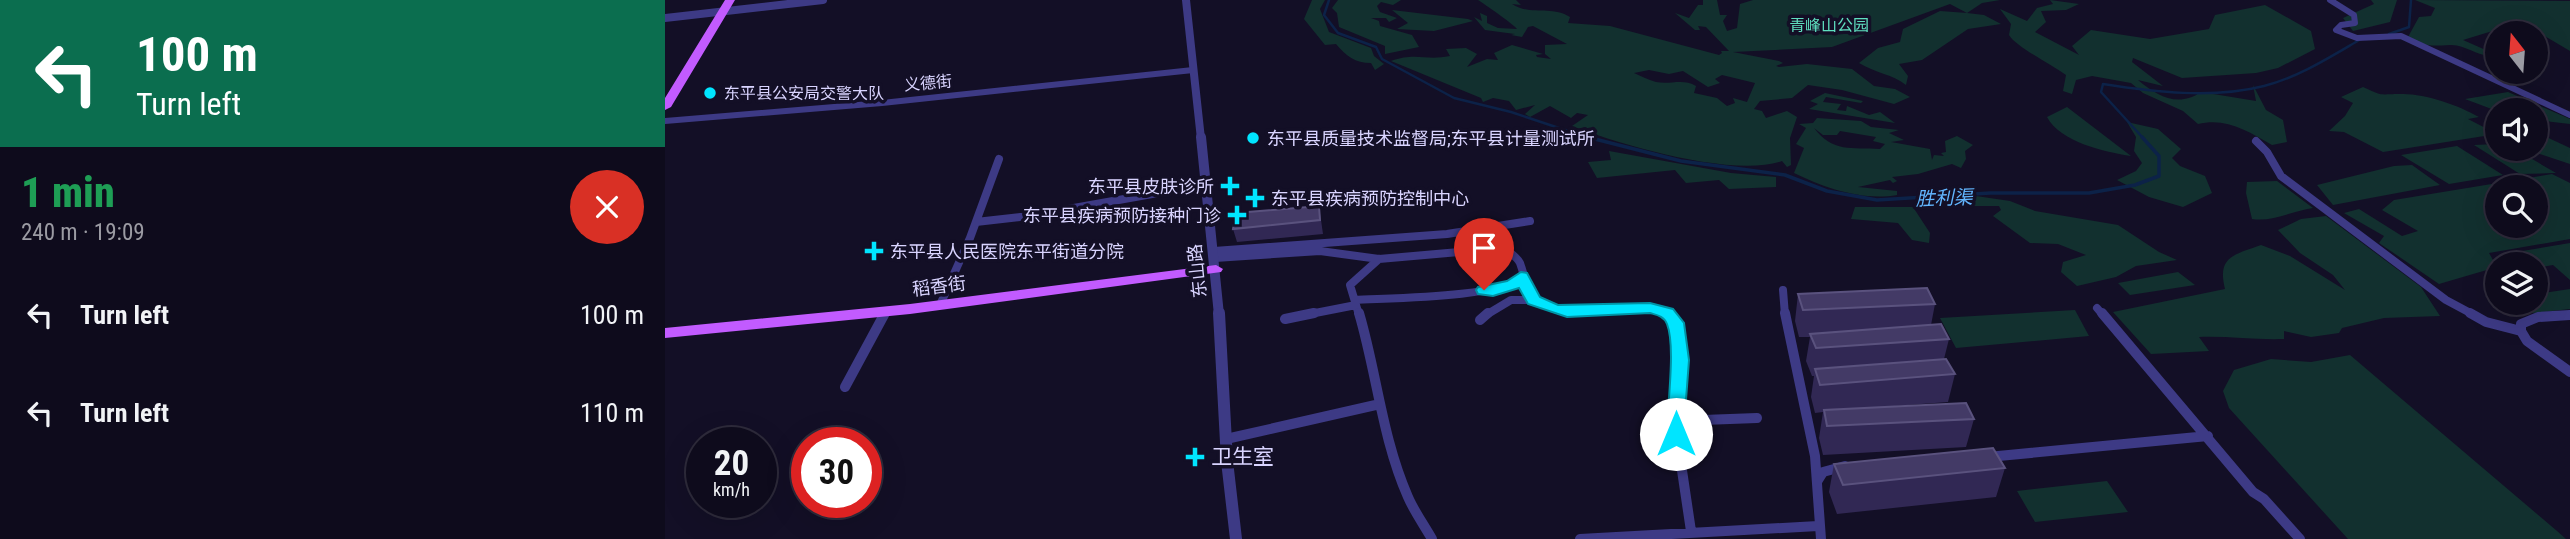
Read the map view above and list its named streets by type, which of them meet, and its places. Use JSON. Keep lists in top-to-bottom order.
{
  "streets": {
    "main road": ["稻香街"],
    "street": ["义德街", "东山路"]
  },
  "crossings": [
    ["义德街", "东山路"],
    ["东山路", "稻香街"]
  ],
  "water": ["胜利渠"],
  "parks": ["青峰山公园"],
  "places": {
    "other": ["东平县公安局交警大队", "东平县质量技术监督局;东平县计量测试所"],
    "health": [
      "东平县皮肤诊所",
      "东平县疾病预防控制中心",
      "东平县疾病预防接种门诊",
      "东平县人民医院东平街道分院",
      "卫生室"
    ]
  },
  "north": "top",
  "page": {
    "turn": ["100 m", "Turn left"],
    "heading": ["1 min", "240 m · 19:09"],
    "list": [
      {
        "name": "Turn left",
        "value": "100 m"
      },
      {
        "name": "Turn left",
        "value": "110 m"
      }
    ],
    "speed": "20 km/h",
    "limit": "30"
  }
}
